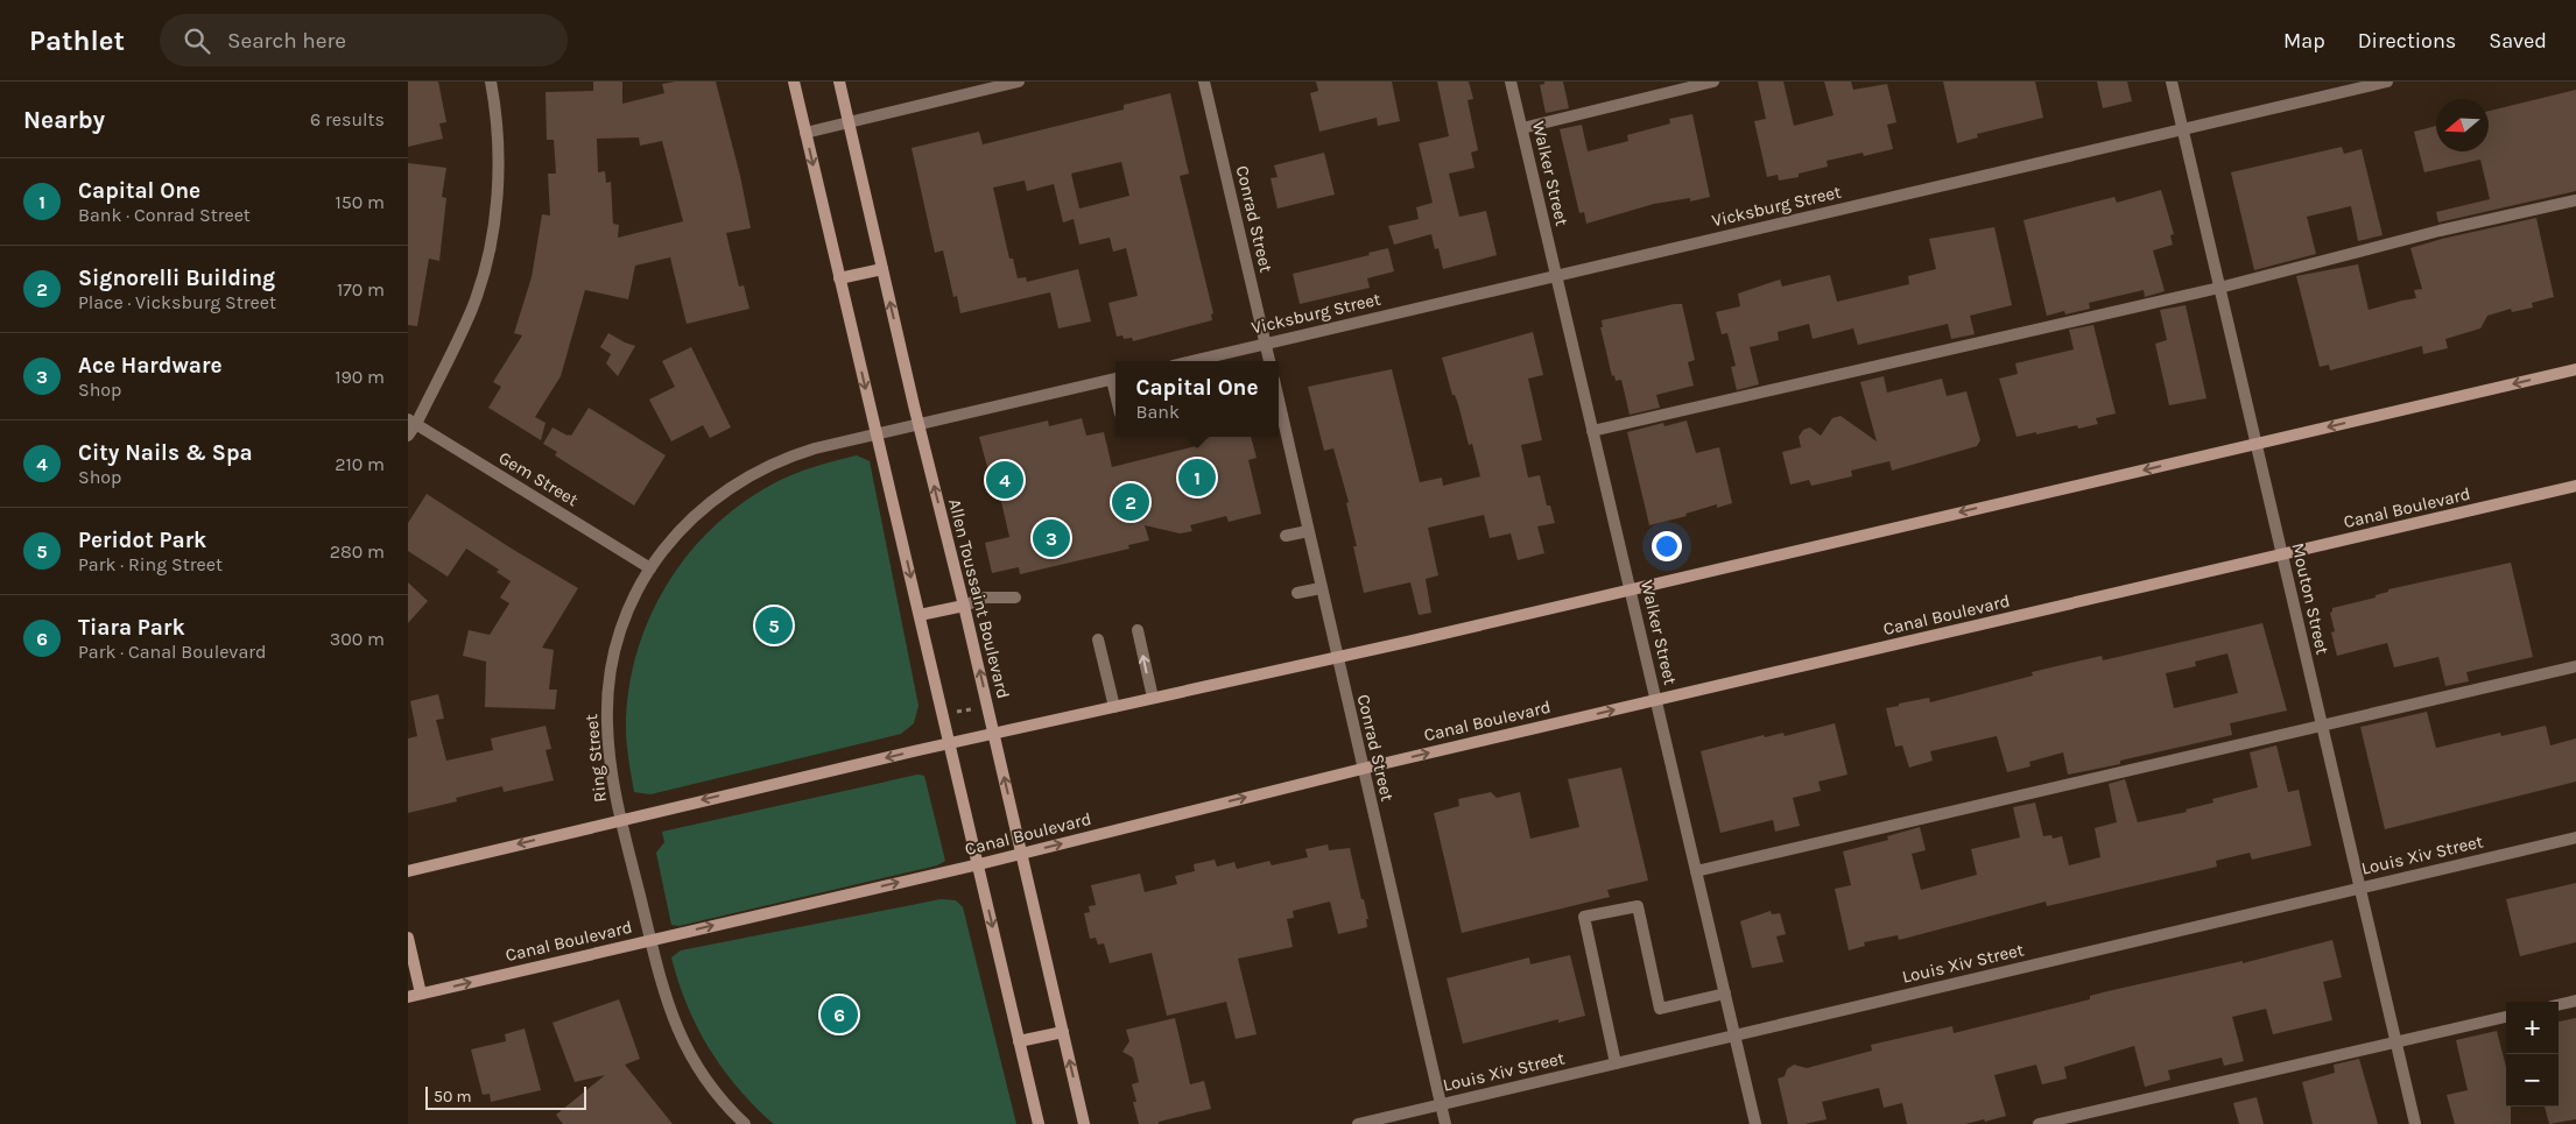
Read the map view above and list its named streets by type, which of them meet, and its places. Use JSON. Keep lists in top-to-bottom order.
{
  "streets": {
    "main road": ["Canal Boulevard", "Allen Toussaint Boulevard"],
    "street": [
      "Walker Street",
      "Vicksburg Street",
      "Conrad Street",
      "Gem Street",
      "Mouton Street",
      "Ring Street",
      "Louis Xiv Street"
    ]
  },
  "crossings": [
    ["Walker Street", "Vicksburg Street"],
    ["Walker Street", "Canal Boulevard"],
    ["Walker Street", "Louis Xiv Street"],
    ["Vicksburg Street", "Conrad Street"],
    ["Vicksburg Street", "Mouton Street"],
    ["Conrad Street", "Canal Boulevard"],
    ["Conrad Street", "Louis Xiv Street"],
    ["Gem Street", "Ring Street"],
    ["Canal Boulevard", "Allen Toussaint Boulevard"],
    ["Canal Boulevard", "Mouton Street"],
    ["Canal Boulevard", "Ring Street"],
    ["Mouton Street", "Louis Xiv Street"]
  ],
  "one_way": ["Canal Boulevard"],
  "scale_bar": "50 m",
  "north": "left",
  "page": {
    "header": "Pathlet",
    "search": "Search here",
    "nav": ["Map", "Directions", "Saved"],
    "heading": ["Nearby", "6 results"],
    "list": [
      {
        "mark": "1",
        "name": "Capital One",
        "note": "Bank · Conrad Street",
        "value": "150 m"
      },
      {
        "mark": "2",
        "name": "Signorelli Building",
        "note": "Place · Vicksburg Street",
        "value": "170 m"
      },
      {
        "mark": "3",
        "name": "Ace Hardware",
        "note": "Shop",
        "value": "190 m"
      },
      {
        "mark": "4",
        "name": "City Nails & Spa",
        "note": "Shop",
        "value": "210 m"
      },
      {
        "mark": "5",
        "name": "Peridot Park",
        "note": "Park · Ring Street",
        "value": "280 m"
      },
      {
        "mark": "6",
        "name": "Tiara Park",
        "note": "Park · Canal Boulevard",
        "value": "300 m"
      }
    ],
    "popup": ["Capital One", "Bank"],
    "pins": [
      "1",
      "4",
      "2",
      "3",
      "5",
      "6"
    ],
    "map_buttons": ["+", "−"],
    "scale": "50 m"
  }
}
